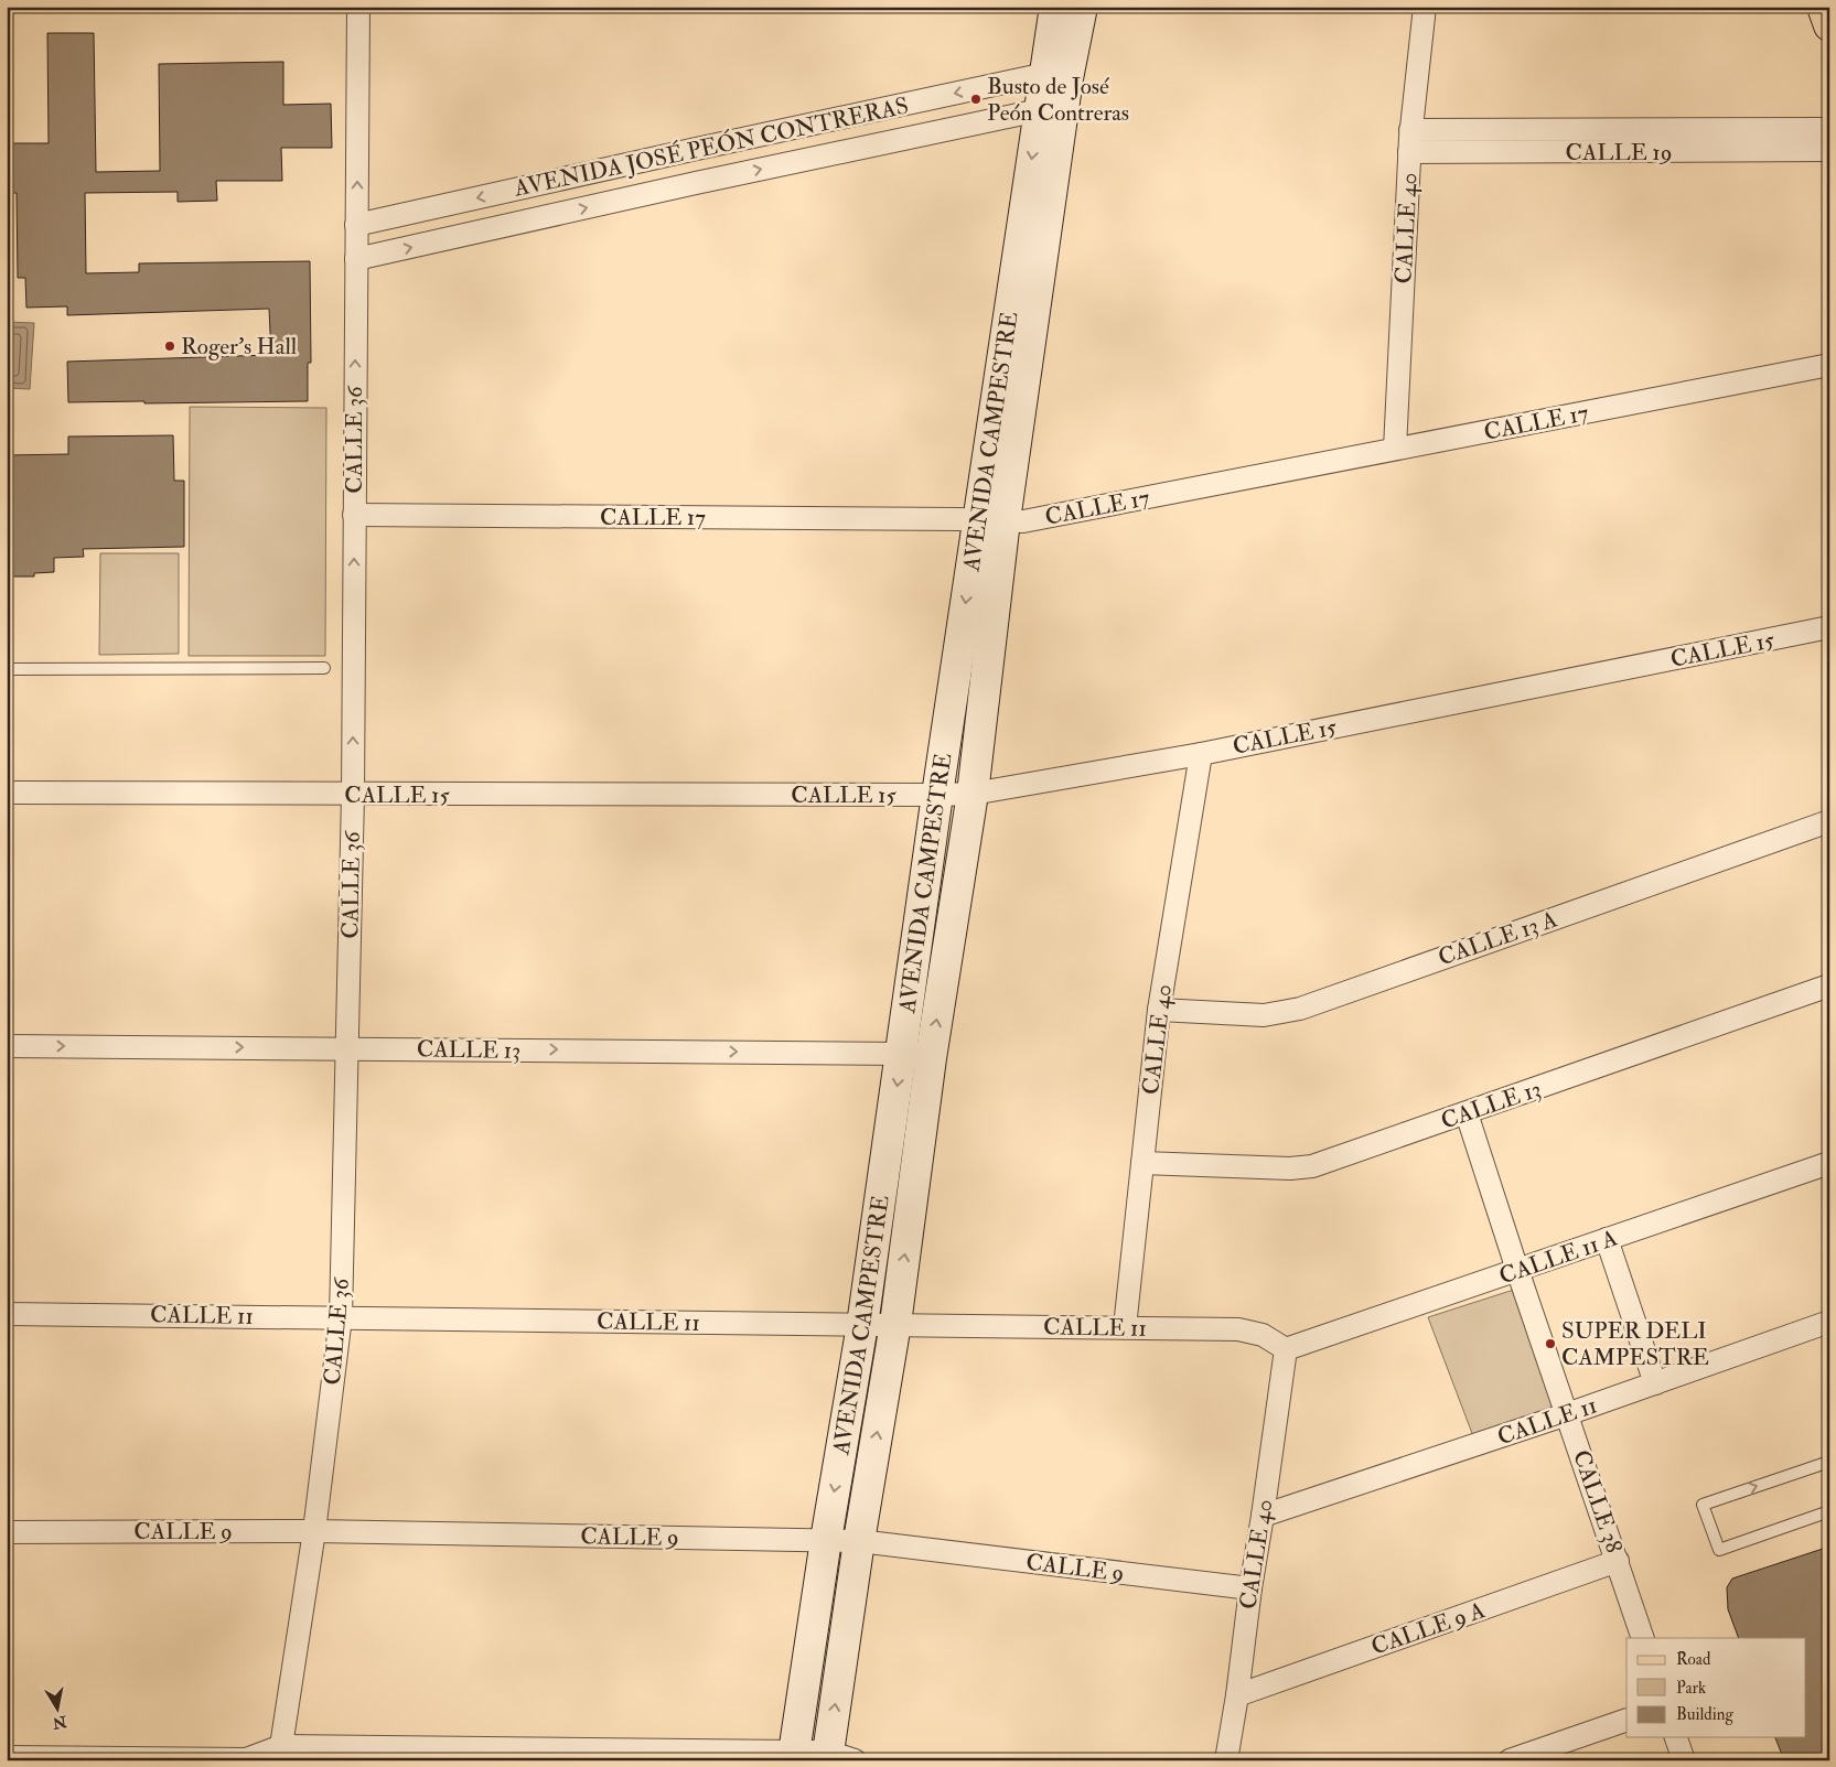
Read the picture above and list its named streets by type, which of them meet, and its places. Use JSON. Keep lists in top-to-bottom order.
{
  "streets": {
    "street": [
      "AVENIDA JOSÉ PEÓN CONTRERAS",
      "CALLE 19",
      "CALLE 40",
      "CALLE 17",
      "CALLE 36",
      "AVENIDA CAMPESTRE",
      "CALLE 15",
      "CALLE 13 A",
      "CALLE 13",
      "CALLE 11 A",
      "CALLE 11",
      "CALLE 38",
      "CALLE 9",
      "CALLE 9 A"
    ]
  },
  "crossings": [
    ["AVENIDA JOSÉ PEÓN CONTRERAS", "CALLE 36"],
    ["AVENIDA JOSÉ PEÓN CONTRERAS", "AVENIDA CAMPESTRE"],
    ["CALLE 19", "CALLE 40"],
    ["CALLE 40", "CALLE 17"],
    ["CALLE 40", "CALLE 15"],
    ["CALLE 40", "CALLE 13 A"],
    ["CALLE 40", "CALLE 13"],
    ["CALLE 40", "CALLE 11 A"],
    ["CALLE 40", "CALLE 11"],
    ["CALLE 40", "CALLE 9"],
    ["CALLE 40", "CALLE 9 A"],
    ["CALLE 17", "CALLE 36"],
    ["CALLE 17", "AVENIDA CAMPESTRE"],
    ["CALLE 36", "CALLE 15"],
    ["CALLE 36", "CALLE 13"],
    ["CALLE 36", "CALLE 11"],
    ["CALLE 36", "CALLE 9"],
    ["AVENIDA CAMPESTRE", "CALLE 15"],
    ["AVENIDA CAMPESTRE", "CALLE 13"],
    ["AVENIDA CAMPESTRE", "CALLE 11"],
    ["AVENIDA CAMPESTRE", "CALLE 9"],
    ["CALLE 13", "CALLE 38"],
    ["CALLE 11 A", "CALLE 11"],
    ["CALLE 11 A", "CALLE 38"],
    ["CALLE 11", "CALLE 38"],
    ["CALLE 38", "CALLE 9 A"]
  ],
  "one_way": ["CALLE 36", "CALLE 13"],
  "places": ["Busto de José Peón Contreras", "Roger's Hall", "SUPER DELI CAMPESTRE"],
  "legend": ["Road", "Park", "Building"],
  "north": "bottom"
}
